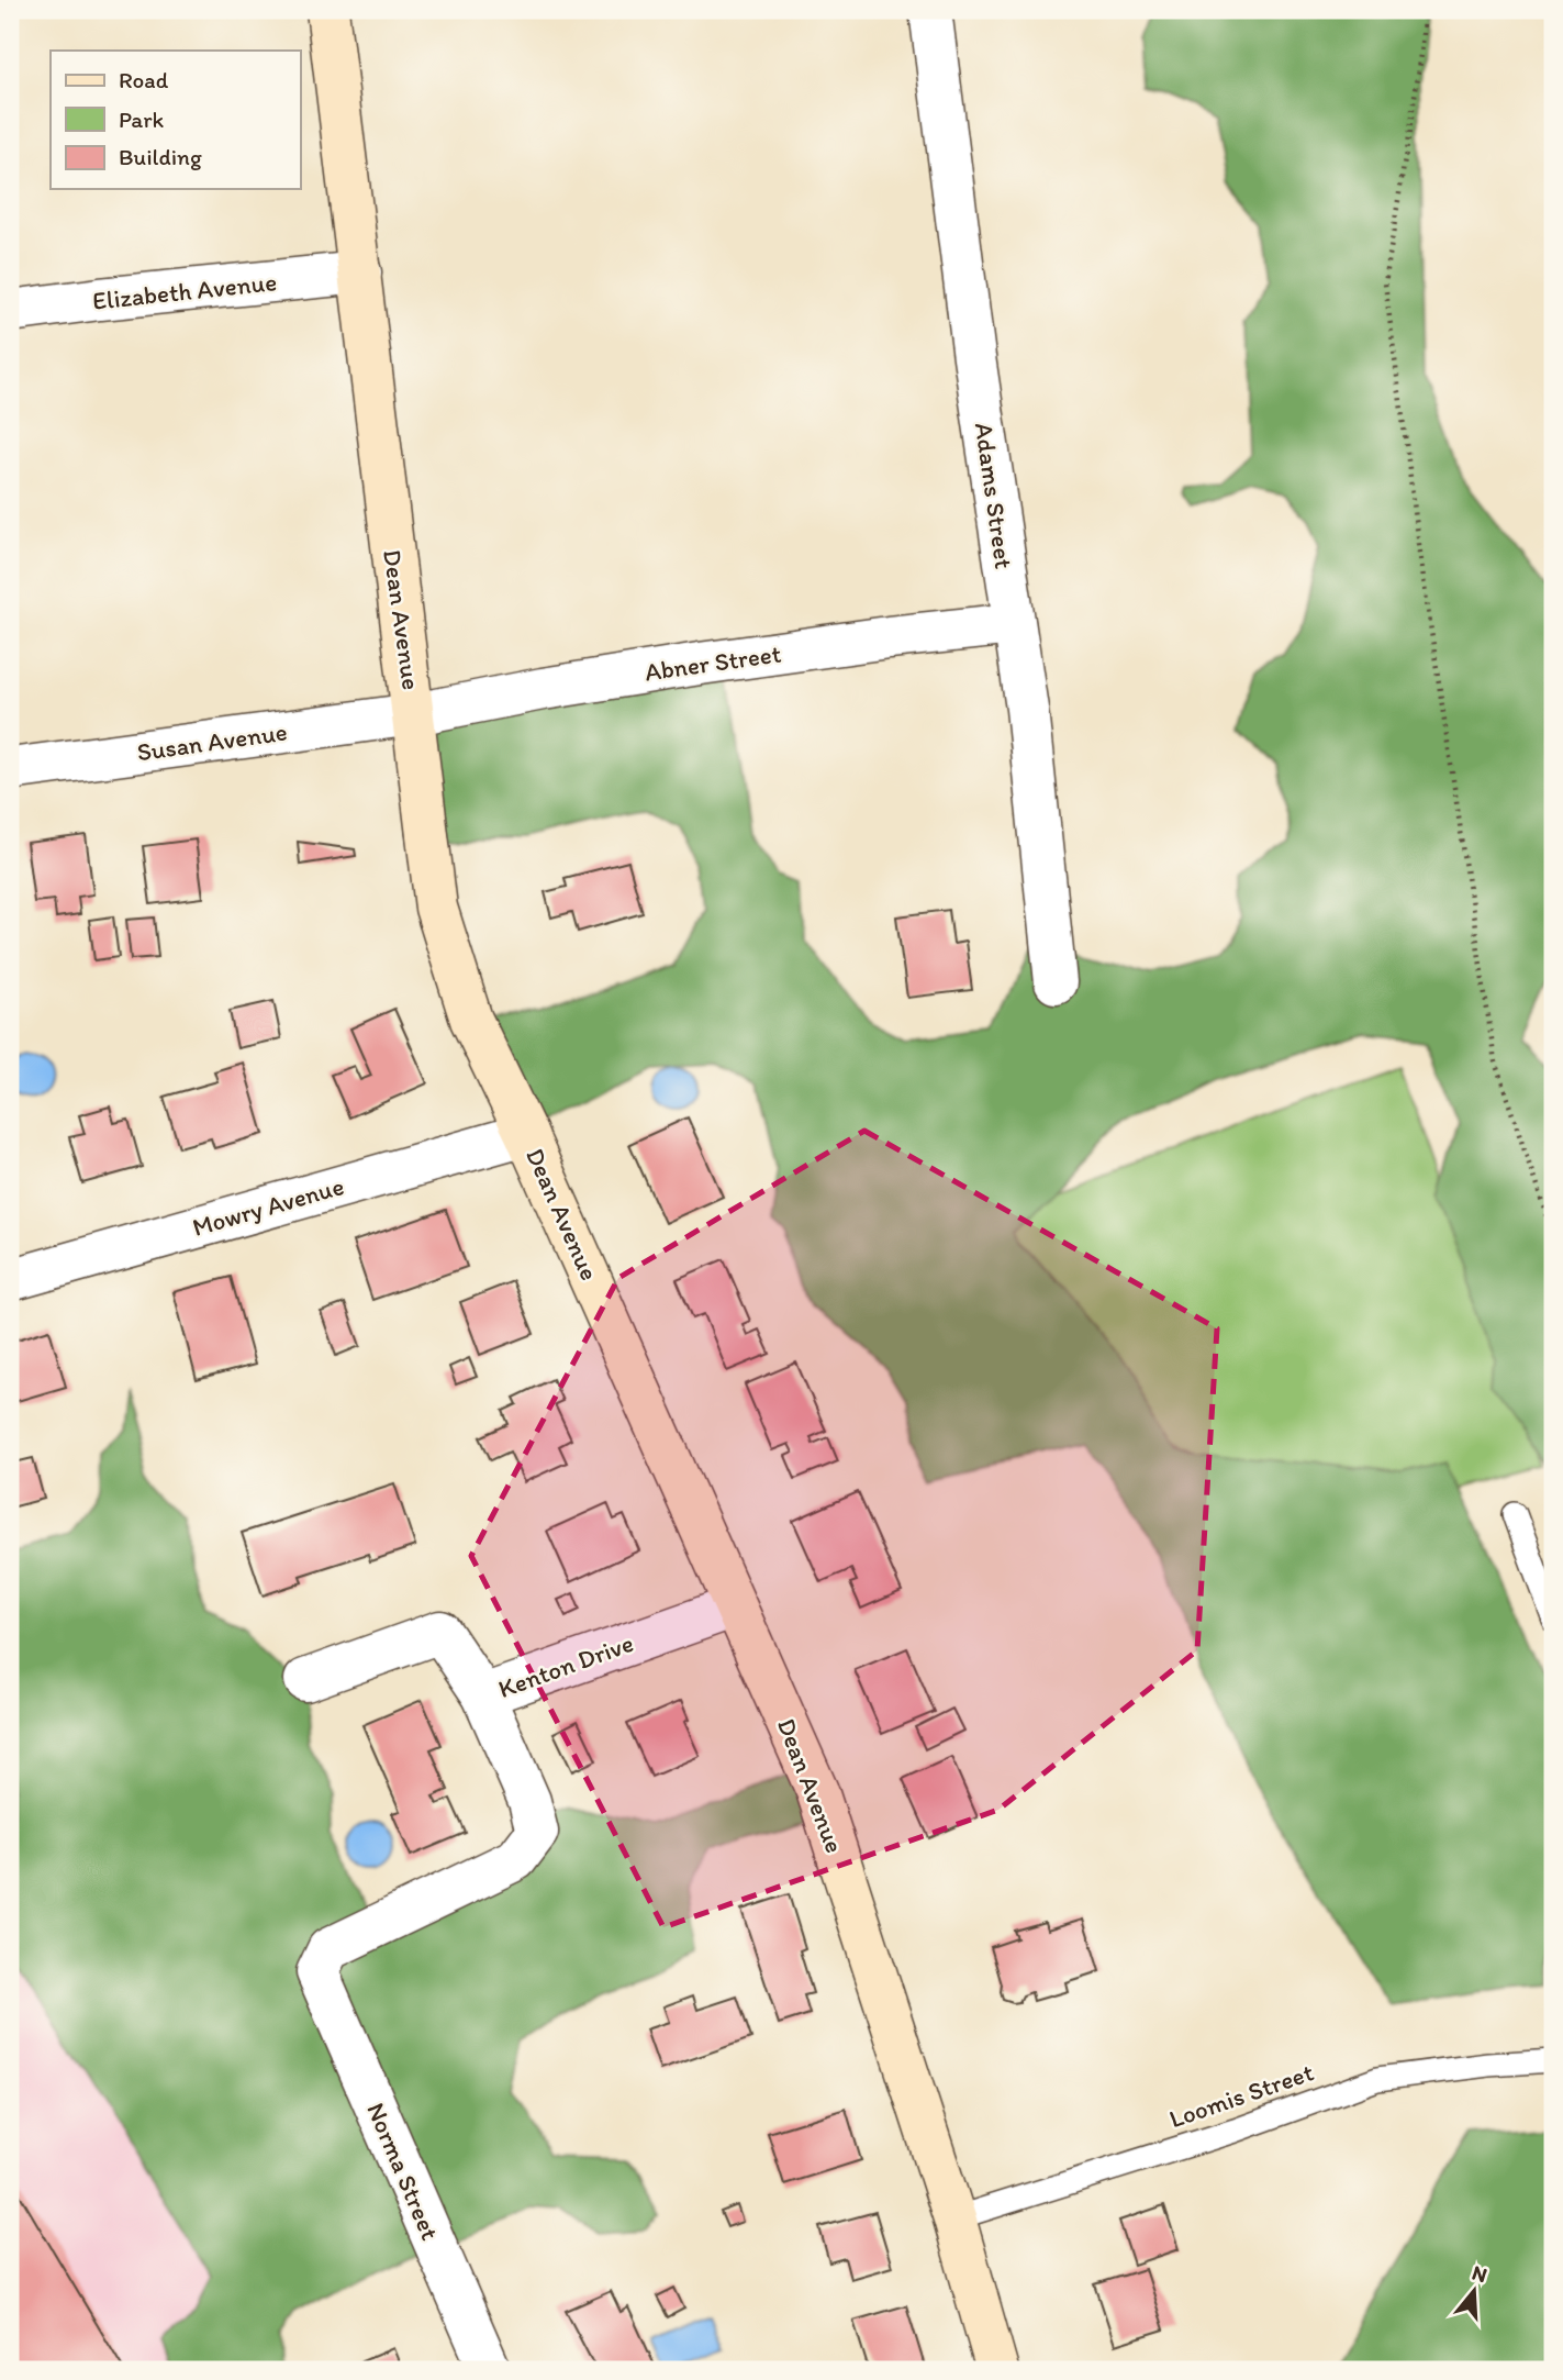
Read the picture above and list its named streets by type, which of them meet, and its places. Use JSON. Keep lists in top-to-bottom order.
{
  "streets": {
    "street": [
      "Elizabeth Avenue",
      "Adams Street",
      "Dean Avenue",
      "Abner Street",
      "Susan Avenue",
      "Mowry Avenue",
      "Kenton Drive",
      "Norma Street"
    ],
    "lane": ["Loomis Street"]
  },
  "crossings": [
    ["Elizabeth Avenue", "Dean Avenue"],
    ["Adams Street", "Abner Street"],
    ["Dean Avenue", "Abner Street"],
    ["Dean Avenue", "Susan Avenue"],
    ["Dean Avenue", "Mowry Avenue"],
    ["Dean Avenue", "Kenton Drive"],
    ["Dean Avenue", "Loomis Street"],
    ["Abner Street", "Susan Avenue"],
    ["Kenton Drive", "Norma Street"]
  ],
  "legend": ["Road", "Park", "Building"],
  "north": "top"
}
